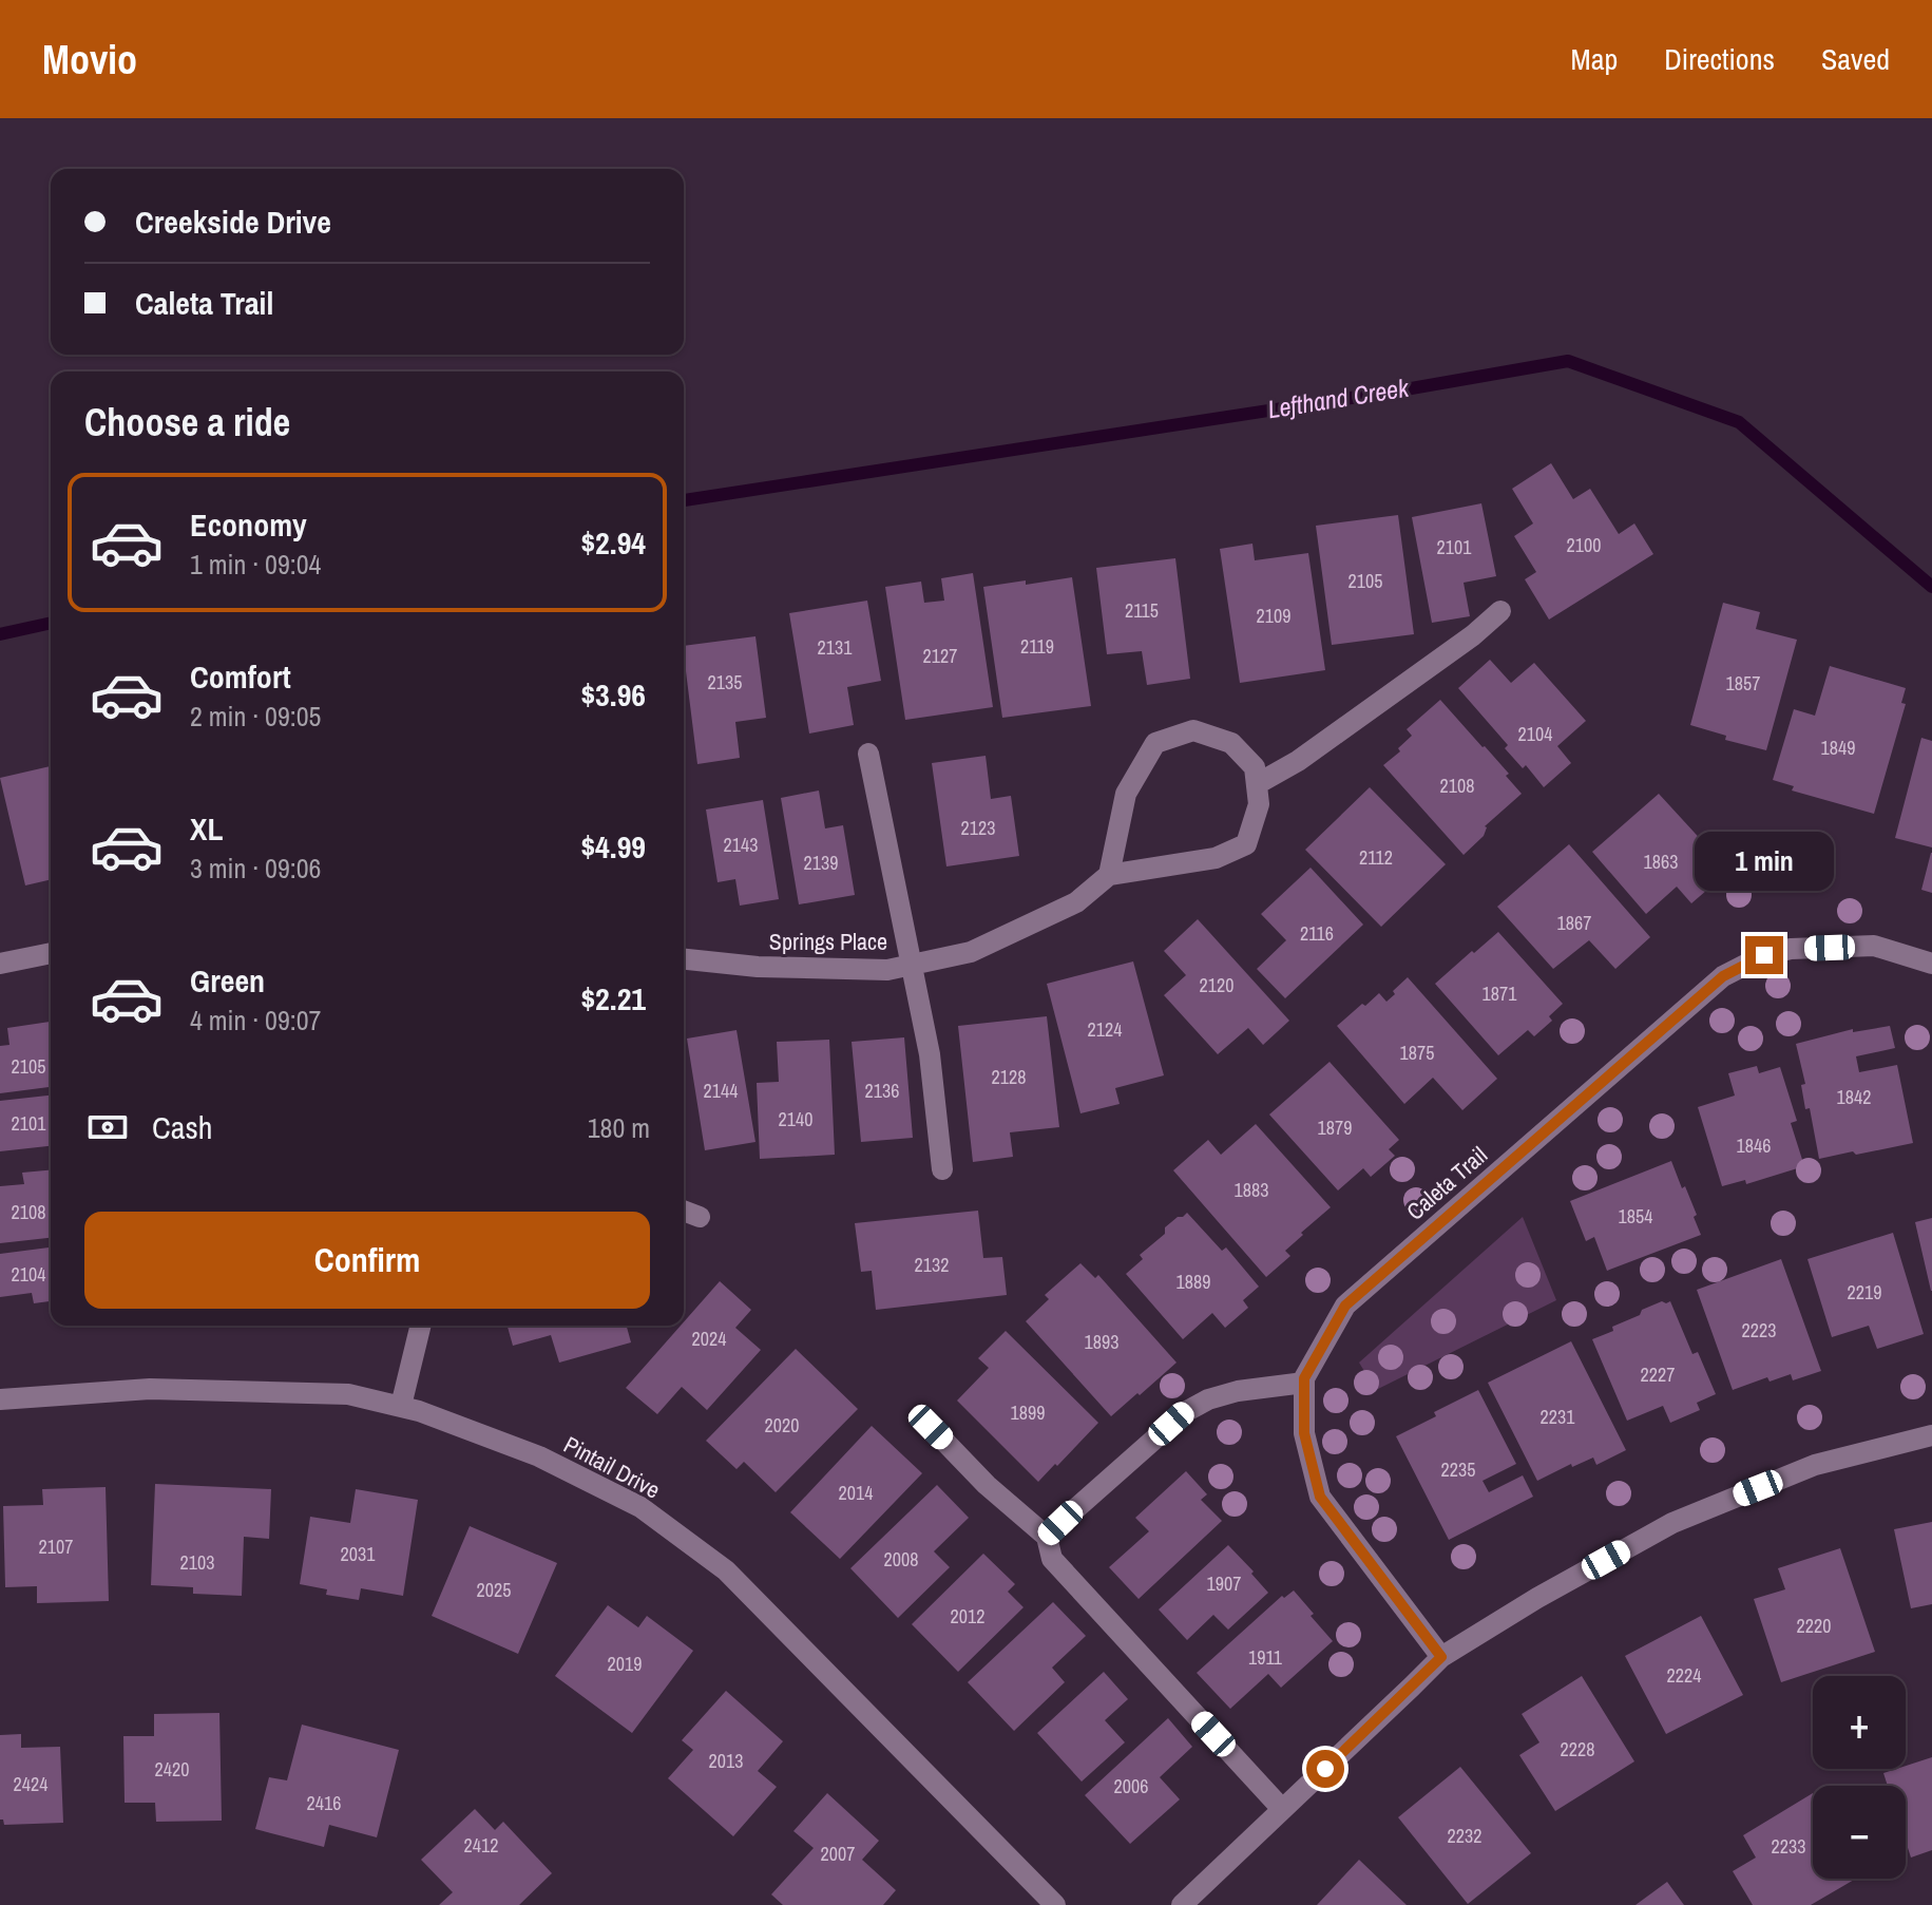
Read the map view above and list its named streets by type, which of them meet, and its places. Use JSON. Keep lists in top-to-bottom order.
{
  "streets": {
    "street": ["Springs Place", "Caleta Trail", "Pintail Drive"]
  },
  "water": ["Lefthand Creek"],
  "house_numbers": [
    "2100",
    "2101",
    "2105",
    "2115",
    "2109",
    "2119",
    "2131",
    "2127",
    "2135",
    "1857",
    "2104",
    "1849",
    "2108",
    "2123",
    "2143",
    "2112",
    "1863",
    "2139",
    "1867",
    "2116",
    "2120",
    "1871",
    "2124",
    "1875",
    "2105",
    "2128",
    "2144",
    "2136",
    "1842",
    "2140",
    "2101",
    "1879",
    "1846",
    "1883",
    "2108",
    "1854",
    "2132",
    "2104",
    "1889",
    "2219",
    "2223",
    "2024",
    "1893",
    "2227",
    "1899",
    "2231",
    "2020",
    "2235",
    "2014",
    "2107",
    "2031",
    "2008",
    "2103",
    "1907",
    "2025",
    "2012",
    "2220",
    "1911",
    "2019",
    "2224",
    "2228",
    "2013",
    "2420",
    "2424",
    "2006",
    "2416",
    "2232",
    "2412",
    "2233",
    "2007"
  ],
  "page": {
    "header": "Movio",
    "nav": ["Map", "Directions", "Saved"],
    "banner": ["Creekside Drive", "Caleta Trail"],
    "heading": "Choose a ride",
    "list": [
      {
        "name": "Economy",
        "note": "1 min · 09:04",
        "value": "$2.94"
      },
      {
        "name": "Comfort",
        "note": "2 min · 09:05",
        "value": "$3.96"
      },
      {
        "name": "XL",
        "note": "3 min · 09:06",
        "value": "$4.99"
      },
      {
        "name": "Green",
        "note": "4 min · 09:07",
        "value": "$2.21"
      }
    ],
    "bubble": "1 min",
    "pay": ["Cash", "180 m"],
    "buttons": "Confirm",
    "map_buttons": ["+", "−"]
  }
}
